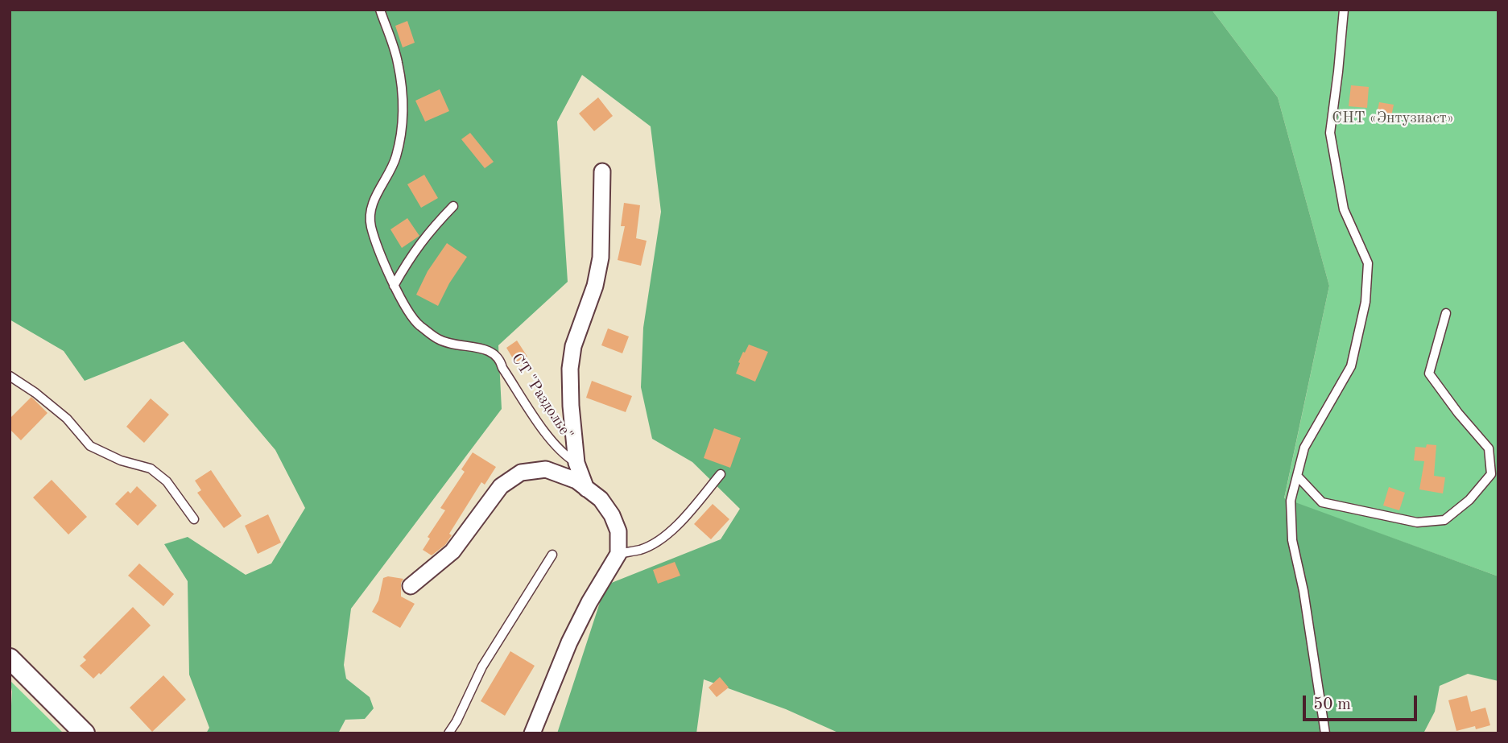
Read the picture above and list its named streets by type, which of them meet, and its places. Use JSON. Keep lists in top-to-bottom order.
{
  "streets": {
    "lane": ["СТ \"Раздолье\""]
  },
  "parks": ["СНТ «Энтузиаст»"],
  "scale_bar": "50 m"
}
